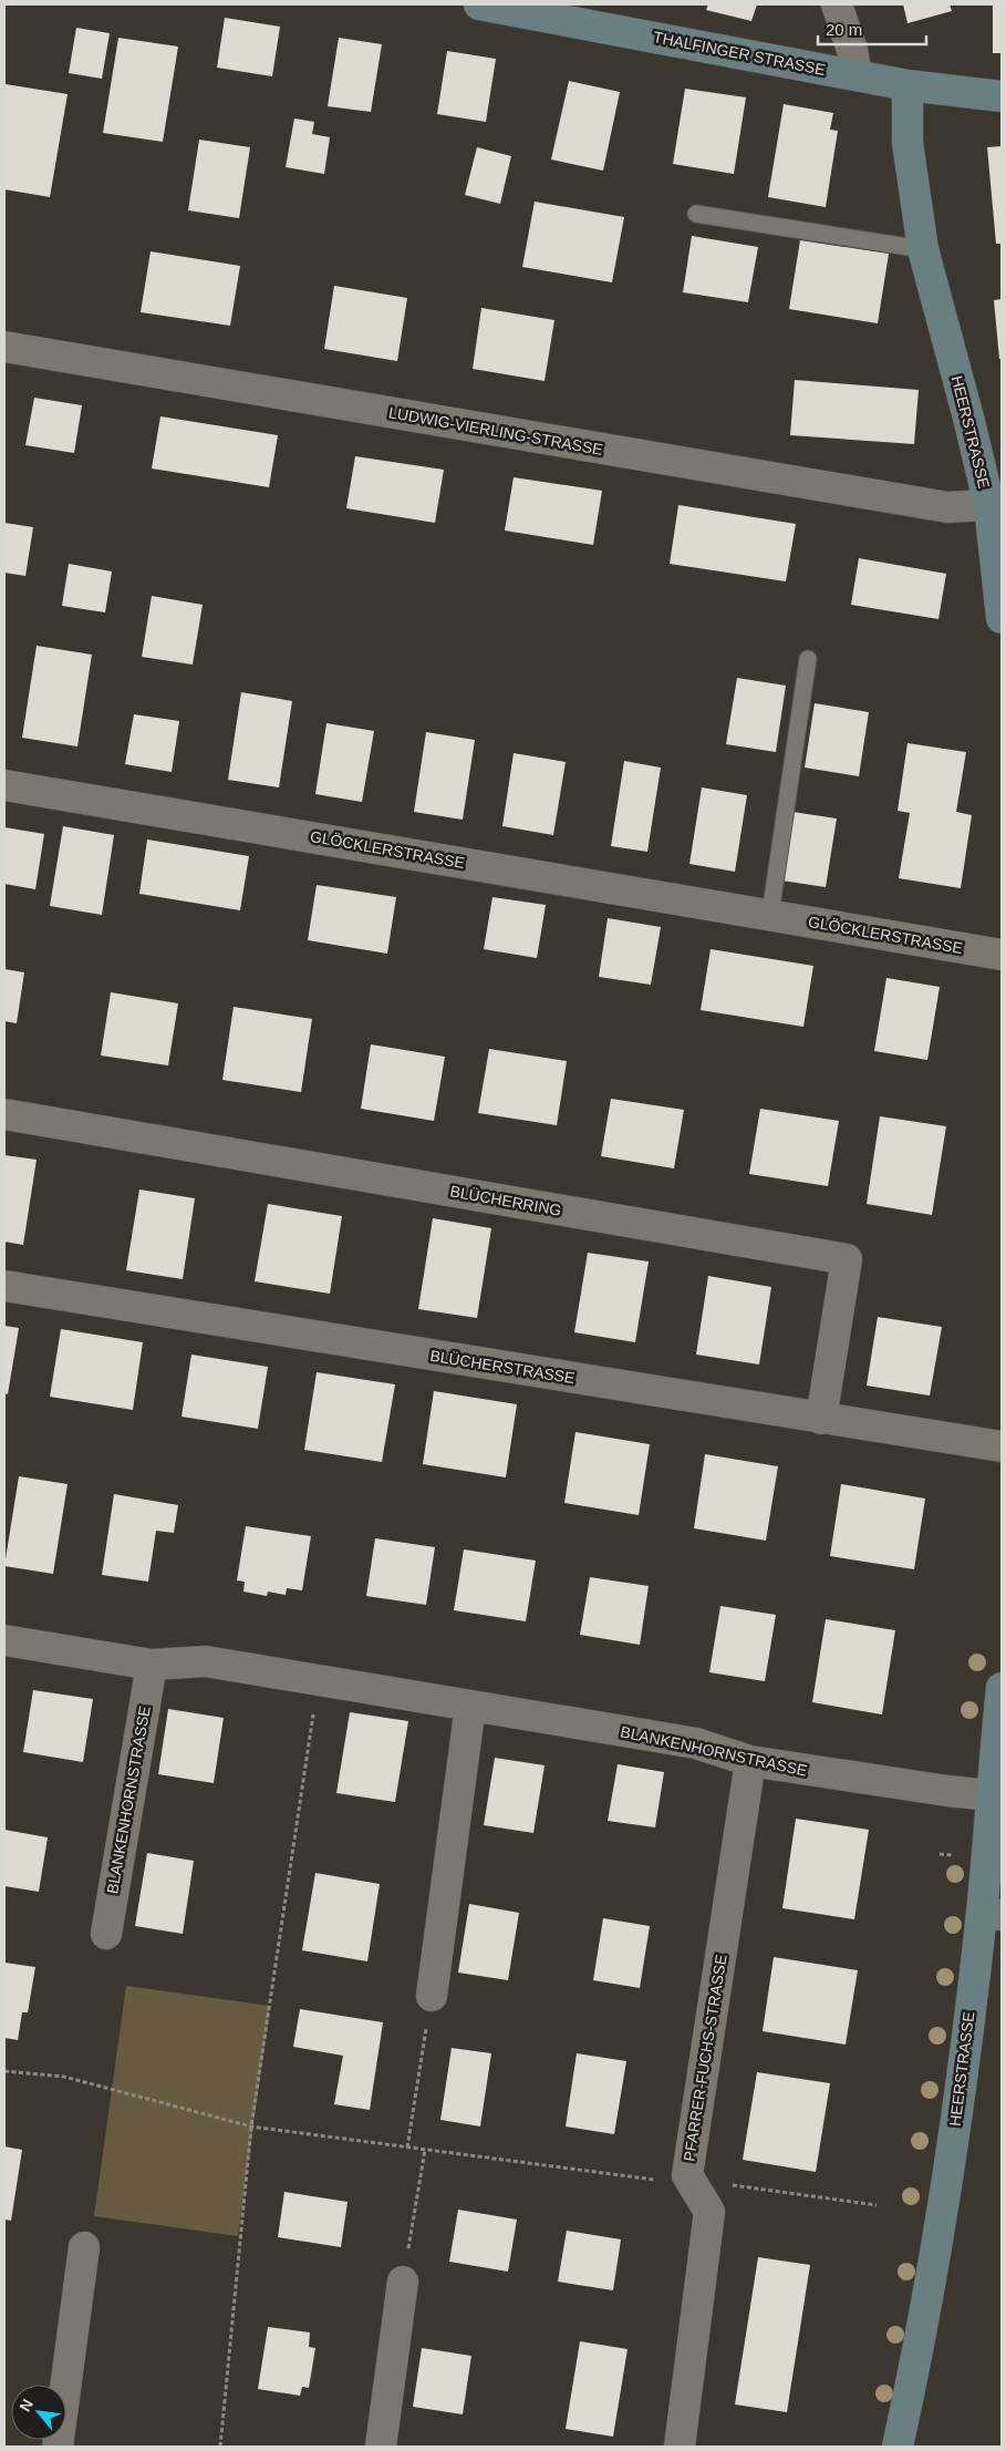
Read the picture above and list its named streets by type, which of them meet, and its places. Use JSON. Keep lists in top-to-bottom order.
{
  "streets": {
    "street": [
      "THALFINGER STRASSE",
      "LUDWIG-VIERLING-STRASSE",
      "HEERSTRASSE",
      "GLÖCKLERSTRASSE",
      "BLÜCHERRING",
      "BLÜCHERSTRASSE",
      "BLANKENHORNSTRASSE",
      "PFARRER-FUCHS-STRASSE"
    ]
  },
  "crossings": [
    ["THALFINGER STRASSE", "HEERSTRASSE"],
    ["LUDWIG-VIERLING-STRASSE", "HEERSTRASSE"],
    ["HEERSTRASSE", "BLANKENHORNSTRASSE"],
    ["BLÜCHERRING", "BLÜCHERSTRASSE"],
    ["BLANKENHORNSTRASSE", "PFARRER-FUCHS-STRASSE"]
  ],
  "scale_bar": "20 m",
  "north": "top left"
}
